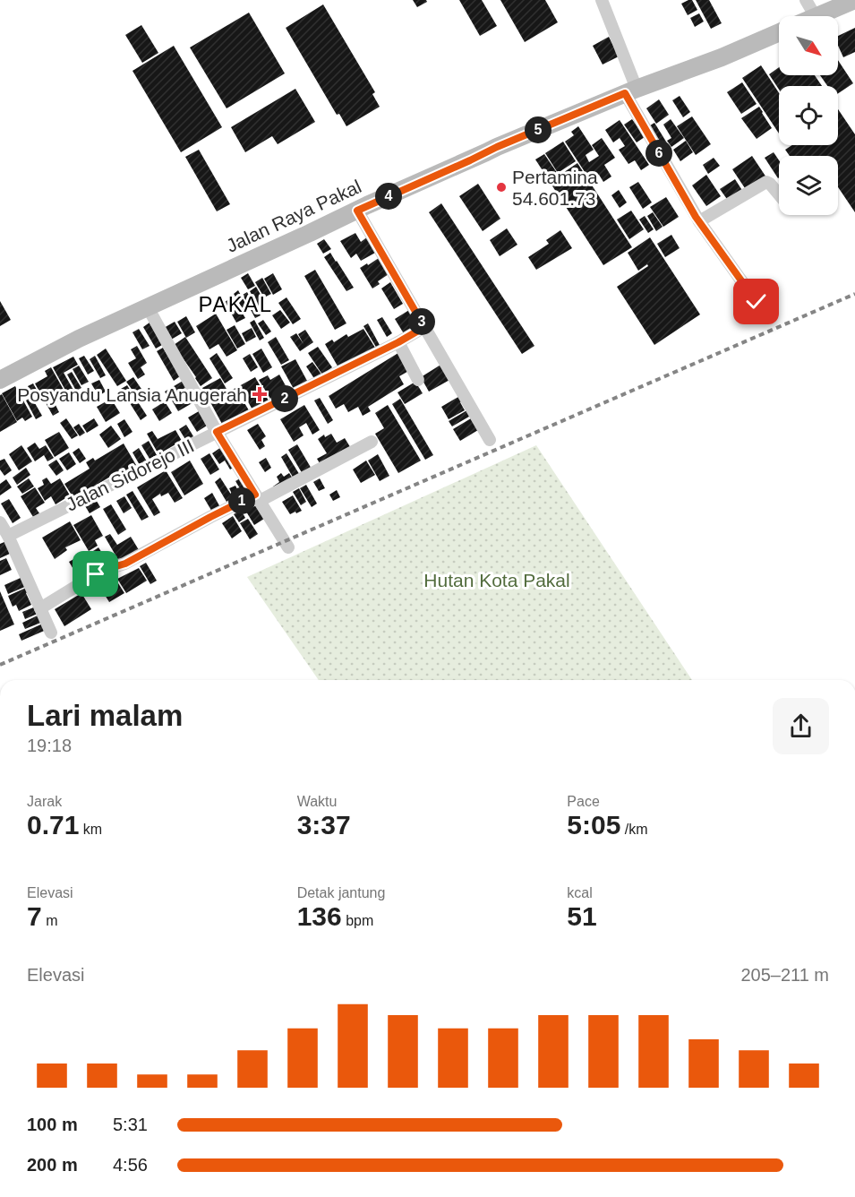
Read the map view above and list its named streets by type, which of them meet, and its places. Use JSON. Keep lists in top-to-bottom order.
{
  "streets": {
    "main road": ["Jalan Raya Pakal"],
    "street": ["Jalan Sidorejo III"]
  },
  "districts": ["PAKAL"],
  "parks": ["Hutan Kota Pakal"],
  "places": {
    "other": ["Pertamina 54.601.73"],
    "health": ["Posyandu Lansia Anugerah"]
  },
  "north": "bottom right",
  "page": {
    "pins": [
      "5",
      "6",
      "4",
      "3",
      "2",
      "1"
    ],
    "heading": ["Lari malam", "19:18"],
    "stats": [
      ["Jarak", "0.71 km"],
      ["Waktu", "3:37"],
      ["Pace", "5:05 /km"],
      ["Elevasi", "7 m"],
      ["Detak jantung", "136 bpm"],
      ["kcal", "51"]
    ],
    "chart": ["Elevasi", "205–211 m"],
    "list": [
      {
        "name": "100 m",
        "note": "5:31"
      },
      {
        "name": "200 m",
        "note": "4:56"
      }
    ]
  }
}
